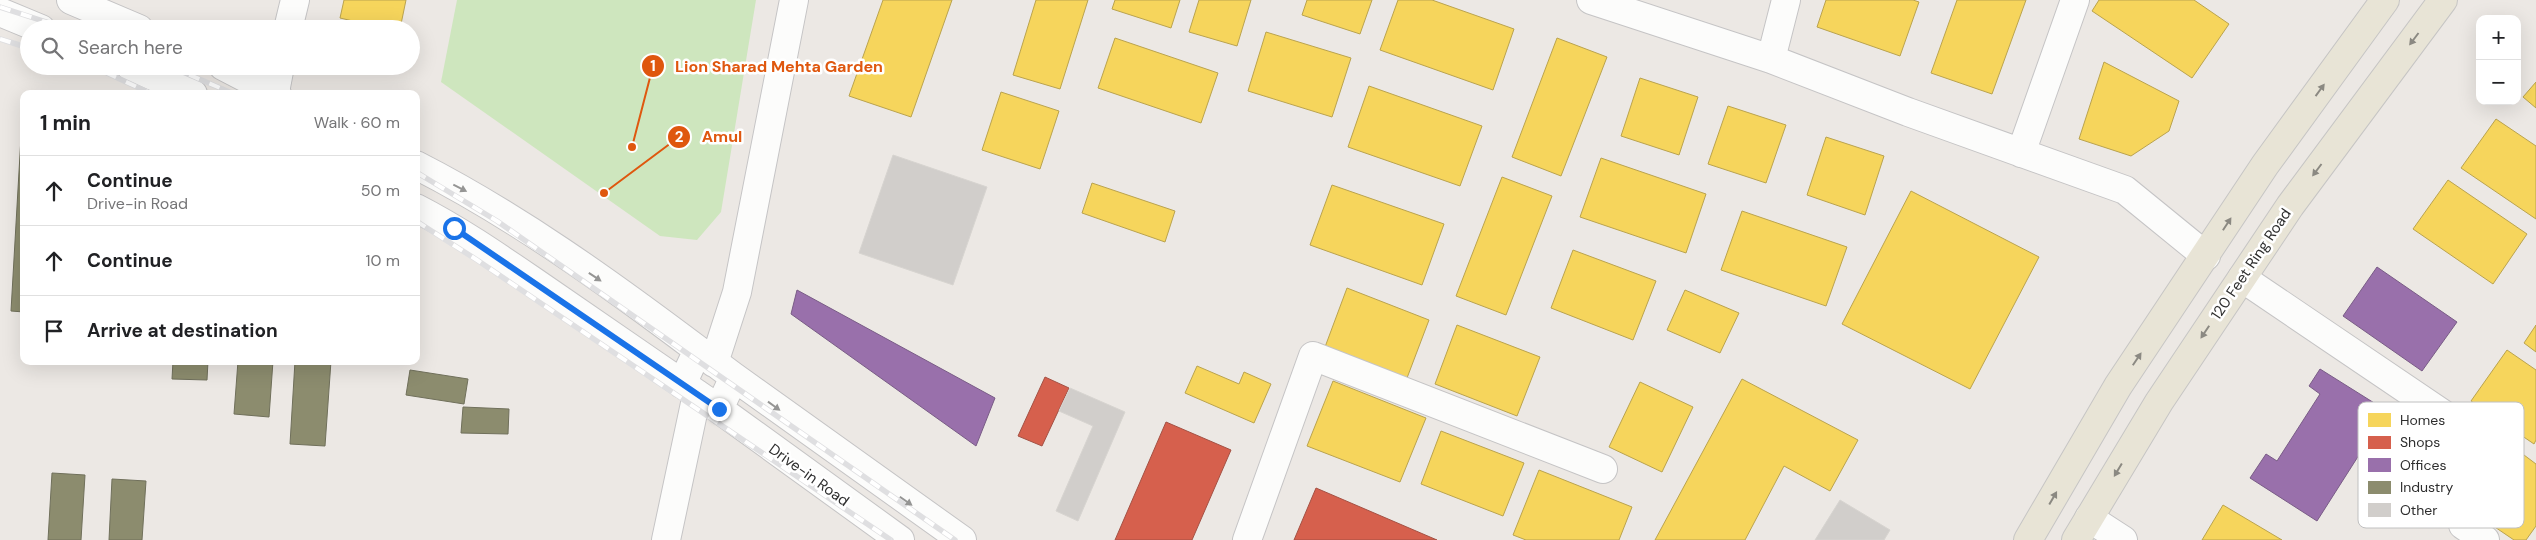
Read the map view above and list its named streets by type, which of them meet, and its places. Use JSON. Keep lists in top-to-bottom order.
{
  "streets": {
    "main road": ["120 Feet Ring Road"],
    "street": ["Drive-in Road"]
  },
  "places": ["Lion Sharad Mehta Garden", "Amul"],
  "legend": [
    "Homes",
    "Shops",
    "Offices",
    "Industry",
    "Other"
  ],
  "page": {
    "map_buttons": ["+", "−"],
    "search": "Search here",
    "heading": ["1 min", "Walk · 60 m"],
    "list": [
      ["Continue", "Drive-in Road", "50 m"],
      ["Continue", "10 m"],
      "Arrive at destination"
    ]
  }
}
